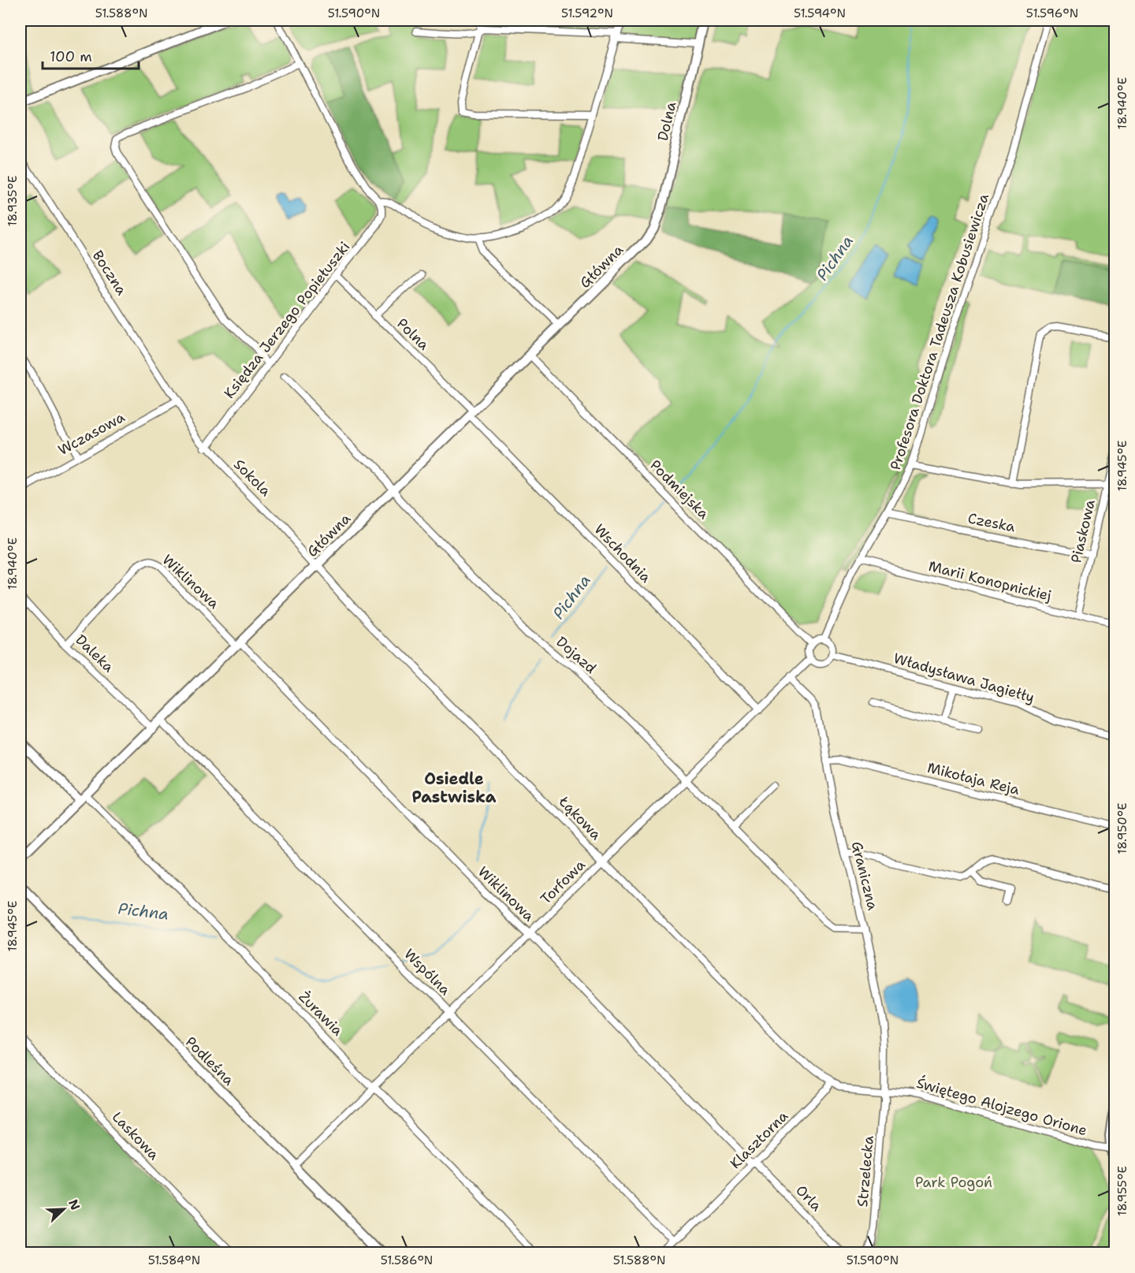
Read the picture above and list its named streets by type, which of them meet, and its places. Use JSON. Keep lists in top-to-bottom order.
{
  "streets": {
    "street": [
      "Dolna",
      "Główna",
      "Boczna",
      "Księdza Jerzego Popiełuszki",
      "Profesora Doktora Tadeusza Kobusiewicza",
      "Polna",
      "Wczasowa",
      "Sokola",
      "Podmiejska",
      "Czeska",
      "Piaskowa",
      "Wschodnia",
      "Marii Konopnickiej",
      "Wiklinowa",
      "Daleka",
      "Dojazd",
      "Władysława Jagiełły",
      "Mikołaja Reja",
      "Łąkowa",
      "Graniczna",
      "Torfowa",
      "Wspólna",
      "Żurawia",
      "Podleśna",
      "Świętego Alojzego Orione",
      "Laskowa",
      "Klasztorna",
      "Strzelecka",
      "Orla"
    ]
  },
  "crossings": [
    ["Dolna", "Główna"],
    ["Główna", "Polna"],
    ["Główna", "Sokola"],
    ["Główna", "Podmiejska"],
    ["Główna", "Wschodnia"],
    ["Główna", "Wiklinowa"],
    ["Główna", "Daleka"],
    ["Główna", "Dojazd"],
    ["Główna", "Łąkowa"],
    ["Główna", "Wspólna"],
    ["Główna", "Żurawia"],
    ["Boczna", "Wczasowa"],
    ["Boczna", "Sokola"],
    ["Księdza Jerzego Popiełuszki", "Polna"],
    ["Księdza Jerzego Popiełuszki", "Sokola"],
    ["Profesora Doktora Tadeusza Kobusiewicza", "Podmiejska"],
    ["Profesora Doktora Tadeusza Kobusiewicza", "Czeska"],
    ["Profesora Doktora Tadeusza Kobusiewicza", "Marii Konopnickiej"],
    ["Profesora Doktora Tadeusza Kobusiewicza", "Władysława Jagiełły"],
    ["Profesora Doktora Tadeusza Kobusiewicza", "Torfowa"],
    ["Polna", "Wschodnia"],
    ["Wczasowa", "Sokola"],
    ["Sokola", "Łąkowa"],
    ["Podmiejska", "Władysława Jagiełły"],
    ["Podmiejska", "Torfowa"],
    ["Czeska", "Piaskowa"],
    ["Piaskowa", "Marii Konopnickiej"],
    ["Wschodnia", "Torfowa"],
    ["Wiklinowa", "Daleka"],
    ["Wiklinowa", "Torfowa"],
    ["Wiklinowa", "Klasztorna"],
    ["Wiklinowa", "Orla"],
    ["Dojazd", "Graniczna"],
    ["Dojazd", "Torfowa"],
    ["Władysława Jagiełły", "Torfowa"],
    ["Mikołaja Reja", "Graniczna"],
    ["Łąkowa", "Torfowa"],
    ["Łąkowa", "Klasztorna"],
    ["Graniczna", "Torfowa"],
    ["Graniczna", "Świętego Alojzego Orione"],
    ["Graniczna", "Strzelecka"],
    ["Torfowa", "Wspólna"],
    ["Torfowa", "Żurawia"],
    ["Torfowa", "Podleśna"],
    ["Wspólna", "Klasztorna"],
    ["Świętego Alojzego Orione", "Strzelecka"],
    ["Klasztorna", "Orla"]
  ],
  "districts": ["Osiedle Pastwiska"],
  "water": ["Pichna"],
  "parks": ["Park Pogoń"],
  "scale_bar": "100 m",
  "north": "top right",
  "coordinates": [
    "51.588°N",
    "51.590°N",
    "51.592°N",
    "51.594°N",
    "51.596°N",
    "18.940°E",
    "18.935°E",
    "18.945°E",
    "18.950°E",
    "18.955°E",
    "51.584°N",
    "51.586°N"
  ]
}
